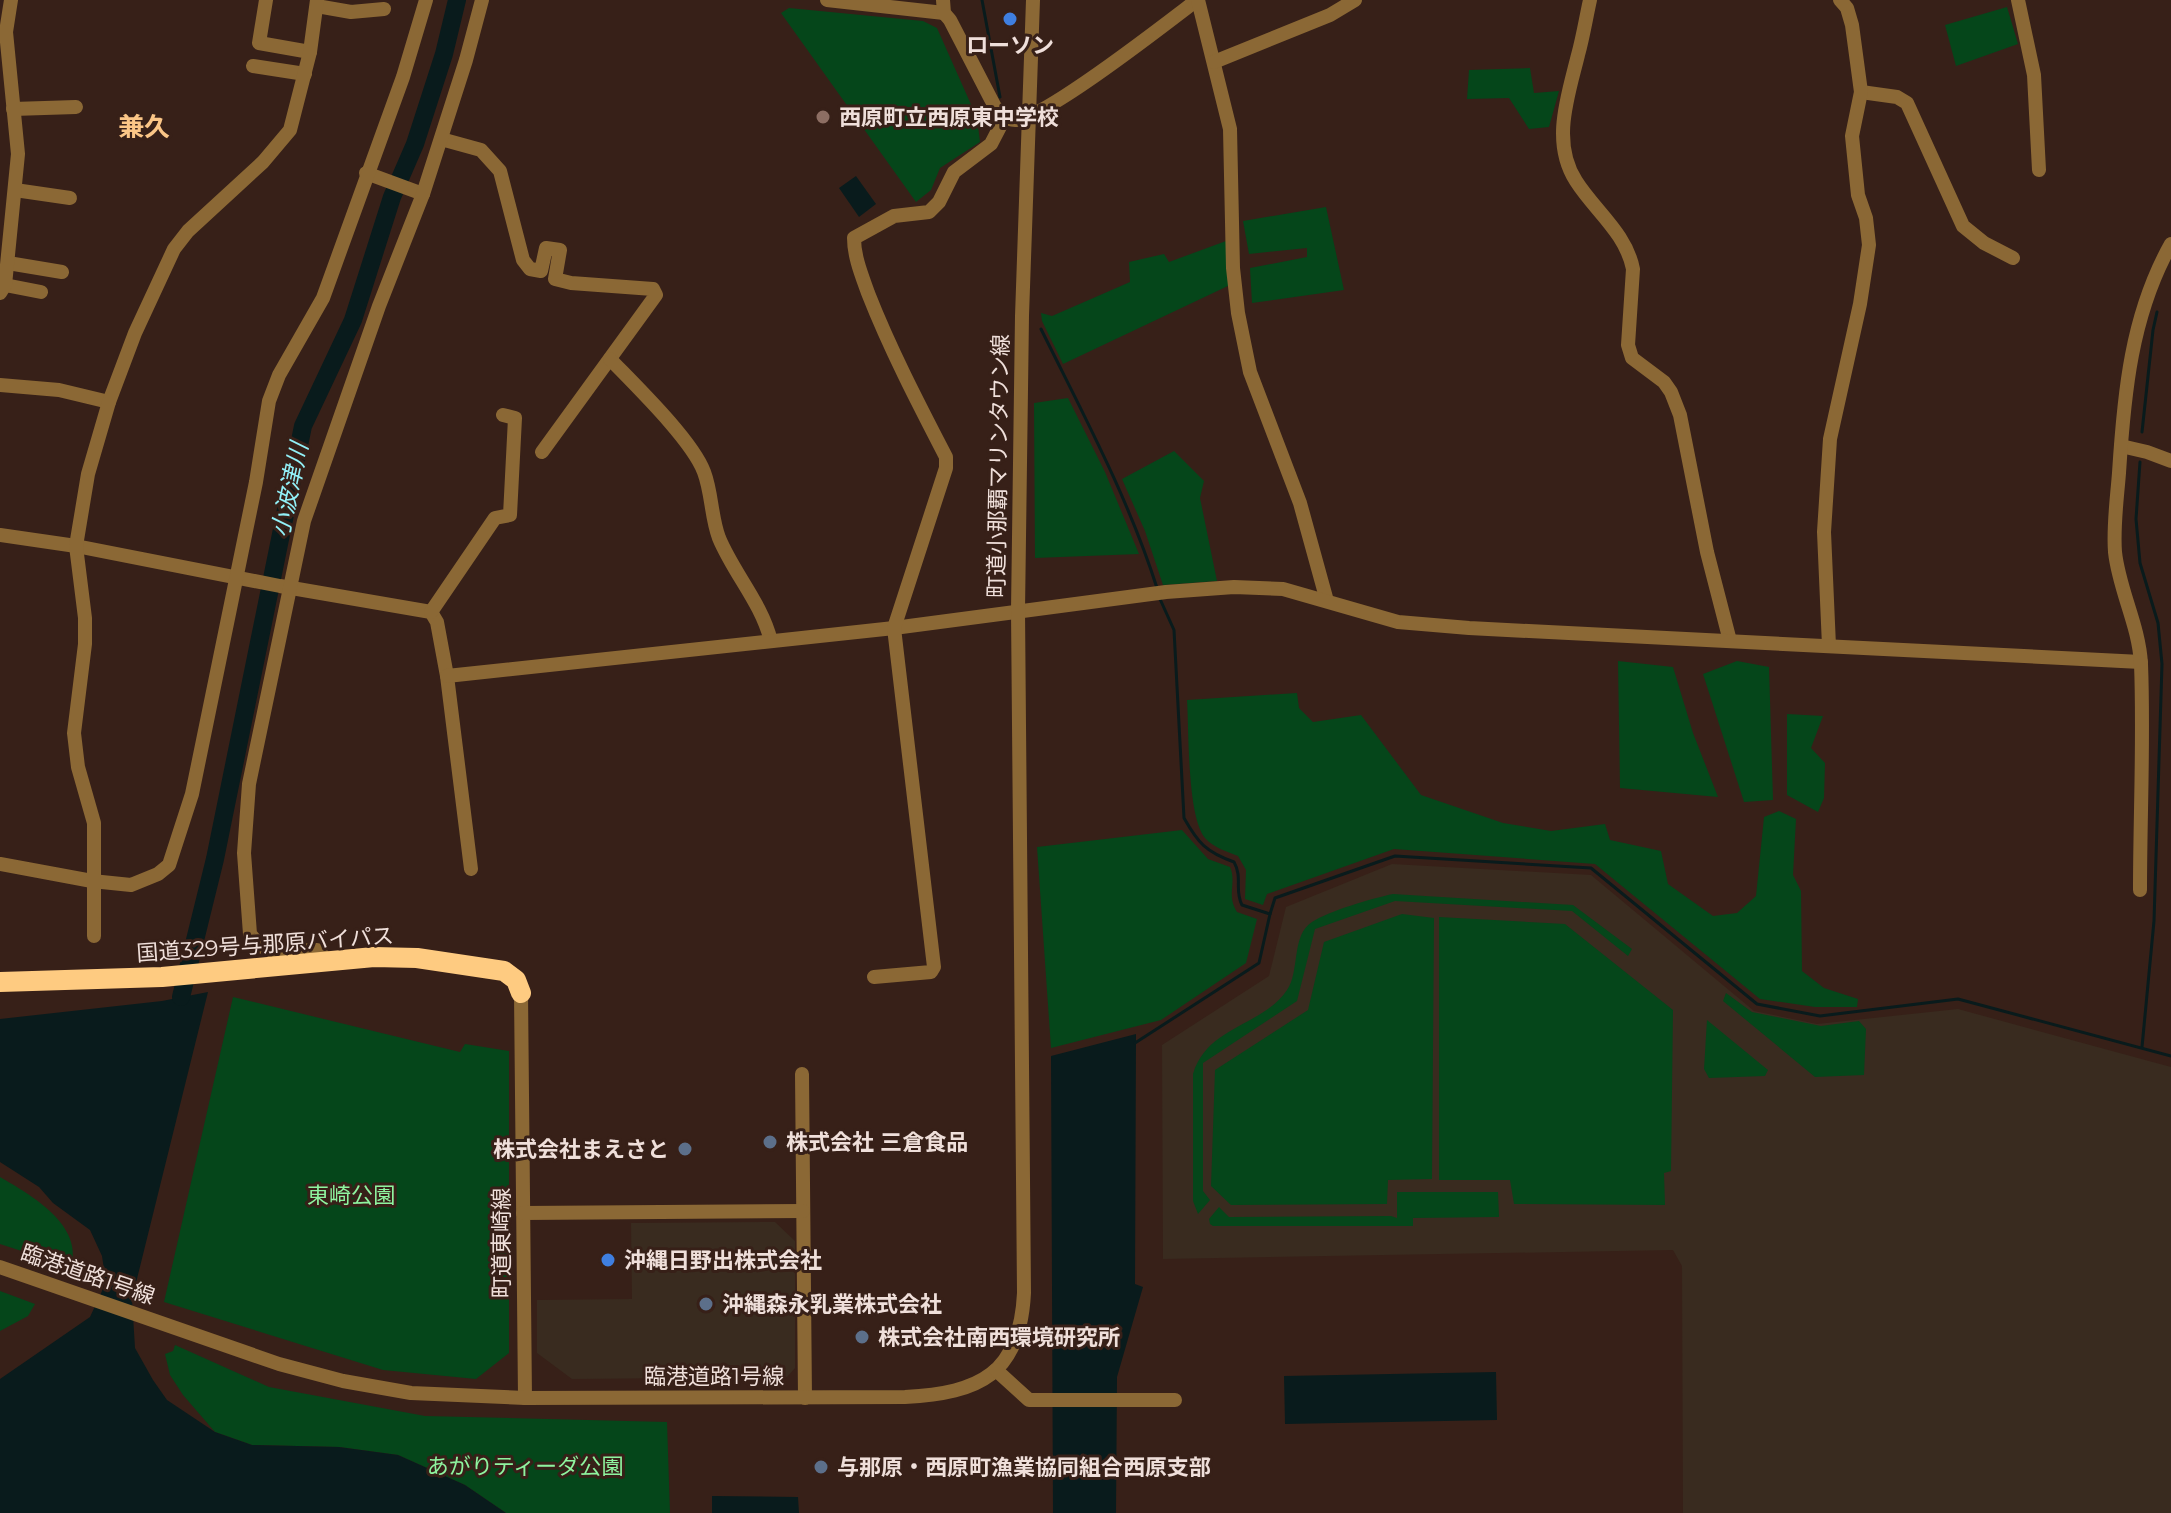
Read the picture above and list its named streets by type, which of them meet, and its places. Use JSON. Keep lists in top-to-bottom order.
{
  "streets": {
    "highway": ["国道329号与那原バイパス"],
    "street": ["町道小那覇マリンタウン線", "町道東崎線", "臨港道路1号線"]
  },
  "crossings": [
    ["町道小那覇マリンタウン線", "臨港道路1号線"],
    ["国道329号与那原バイパス", "町道東崎線"],
    ["町道東崎線", "臨港道路1号線"]
  ],
  "districts": ["兼久"],
  "water": ["小波津川"],
  "parks": ["東崎公園", "あがりティーダ公園"],
  "places": [
    "ローソン",
    "西原町立西原東中学校",
    "株式会社 三倉食品",
    "株式会社まえさと",
    "沖縄日野出株式会社",
    "沖縄森永乳業株式会社",
    "株式会社南西環境研究所",
    "与那原・西原町漁業協同組合西原支部"
  ]
}
